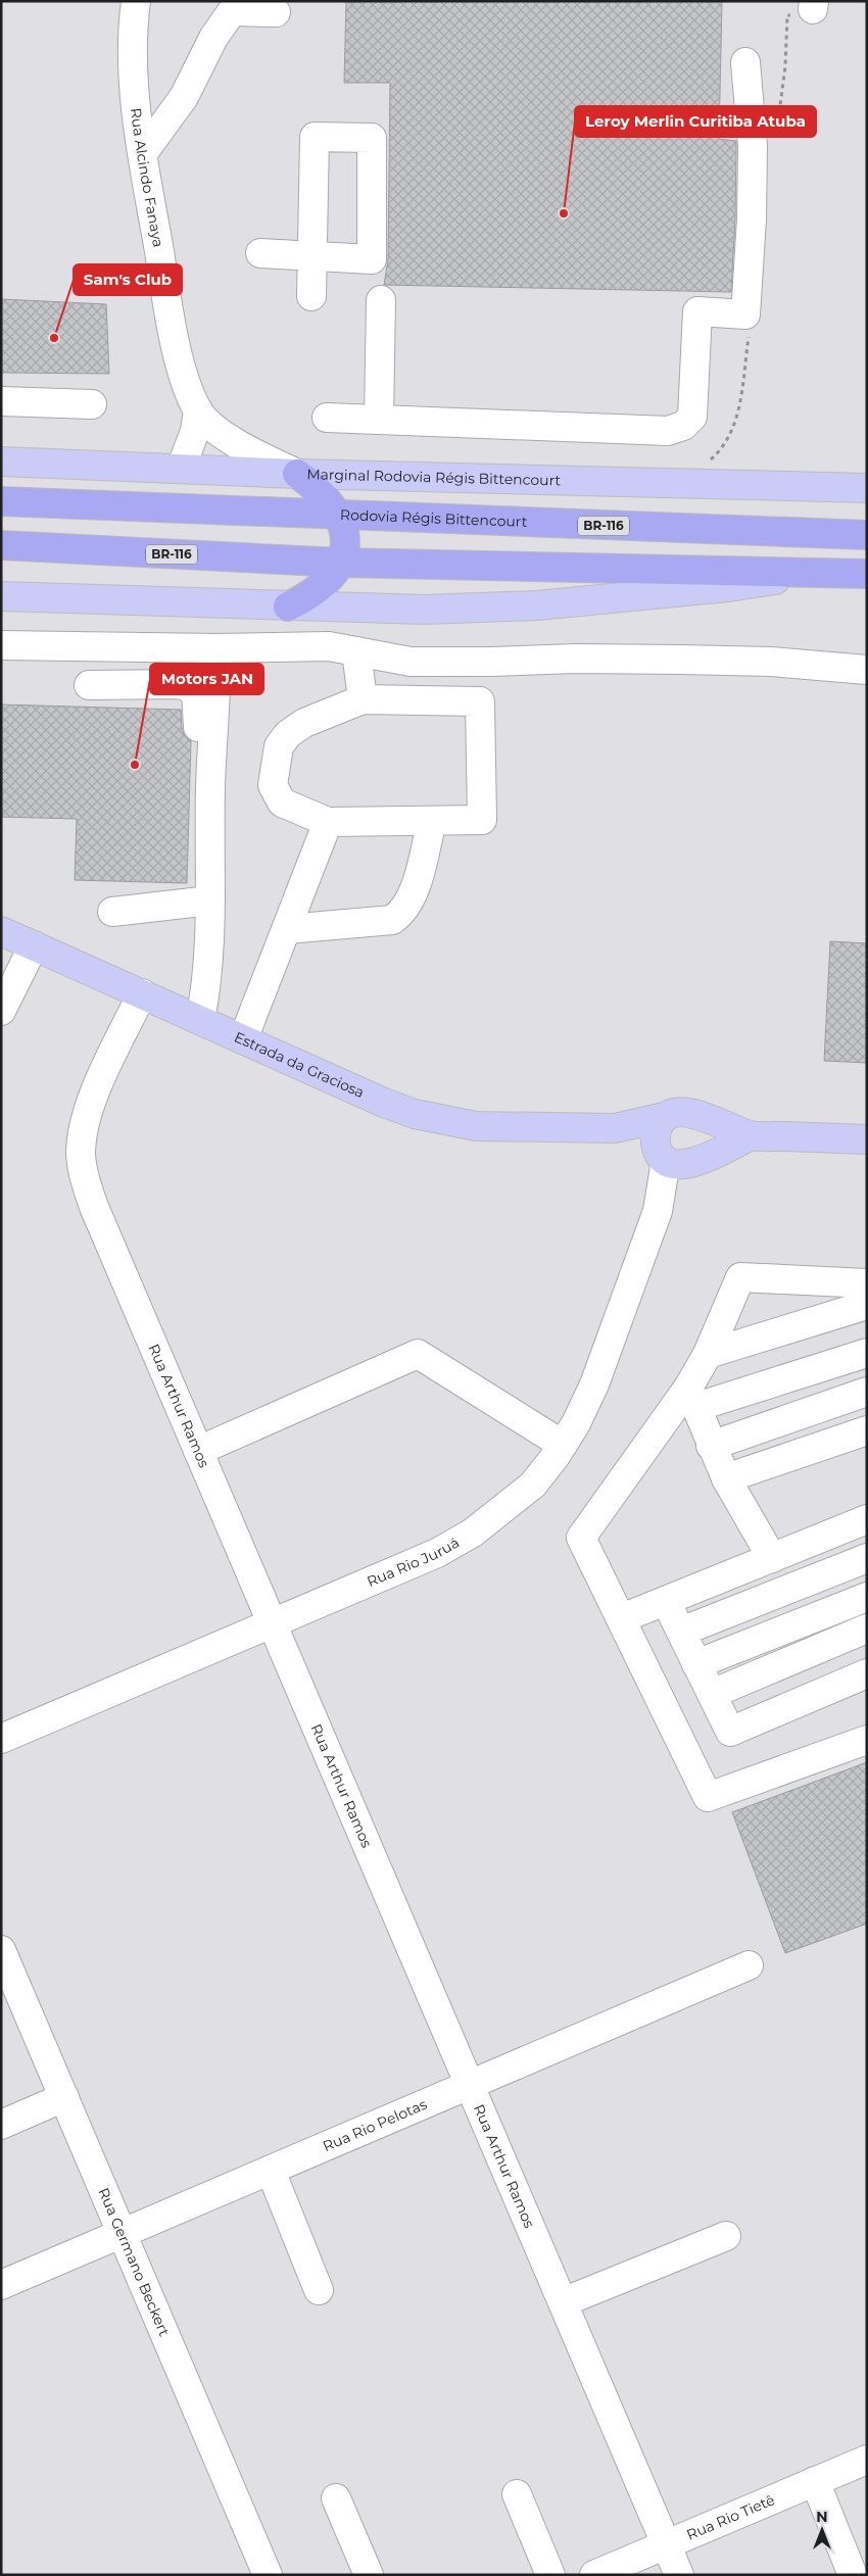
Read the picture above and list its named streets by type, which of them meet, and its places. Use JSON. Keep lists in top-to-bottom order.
{
  "streets": {
    "highway": ["Rodovia Régis Bittencourt", "BR-116"],
    "main road": ["Marginal Rodovia Régis Bittencourt", "Estrada da Graciosa"],
    "street": [
      "Rua Alcindo Fanaya",
      "Rua Arthur Ramos",
      "Rua Rio Juruá",
      "Rua Rio Pelotas",
      "Rua Germano Beckert",
      "Rua Rio Tietê"
    ]
  },
  "crossings": [
    ["Rua Alcindo Fanaya", "Marginal Rodovia Régis Bittencourt"],
    ["Estrada da Graciosa", "Rua Arthur Ramos"],
    ["Estrada da Graciosa", "Rua Rio Juruá"],
    ["Rua Arthur Ramos", "Rua Rio Juruá"],
    ["Rua Arthur Ramos", "Rua Rio Pelotas"],
    ["Rua Arthur Ramos", "Rua Rio Tietê"],
    ["Rua Rio Pelotas", "Rua Germano Beckert"]
  ],
  "places": ["Leroy Merlin Curitiba Atuba", "Sam's Club", "Motors JAN"],
  "north": "top"
}
